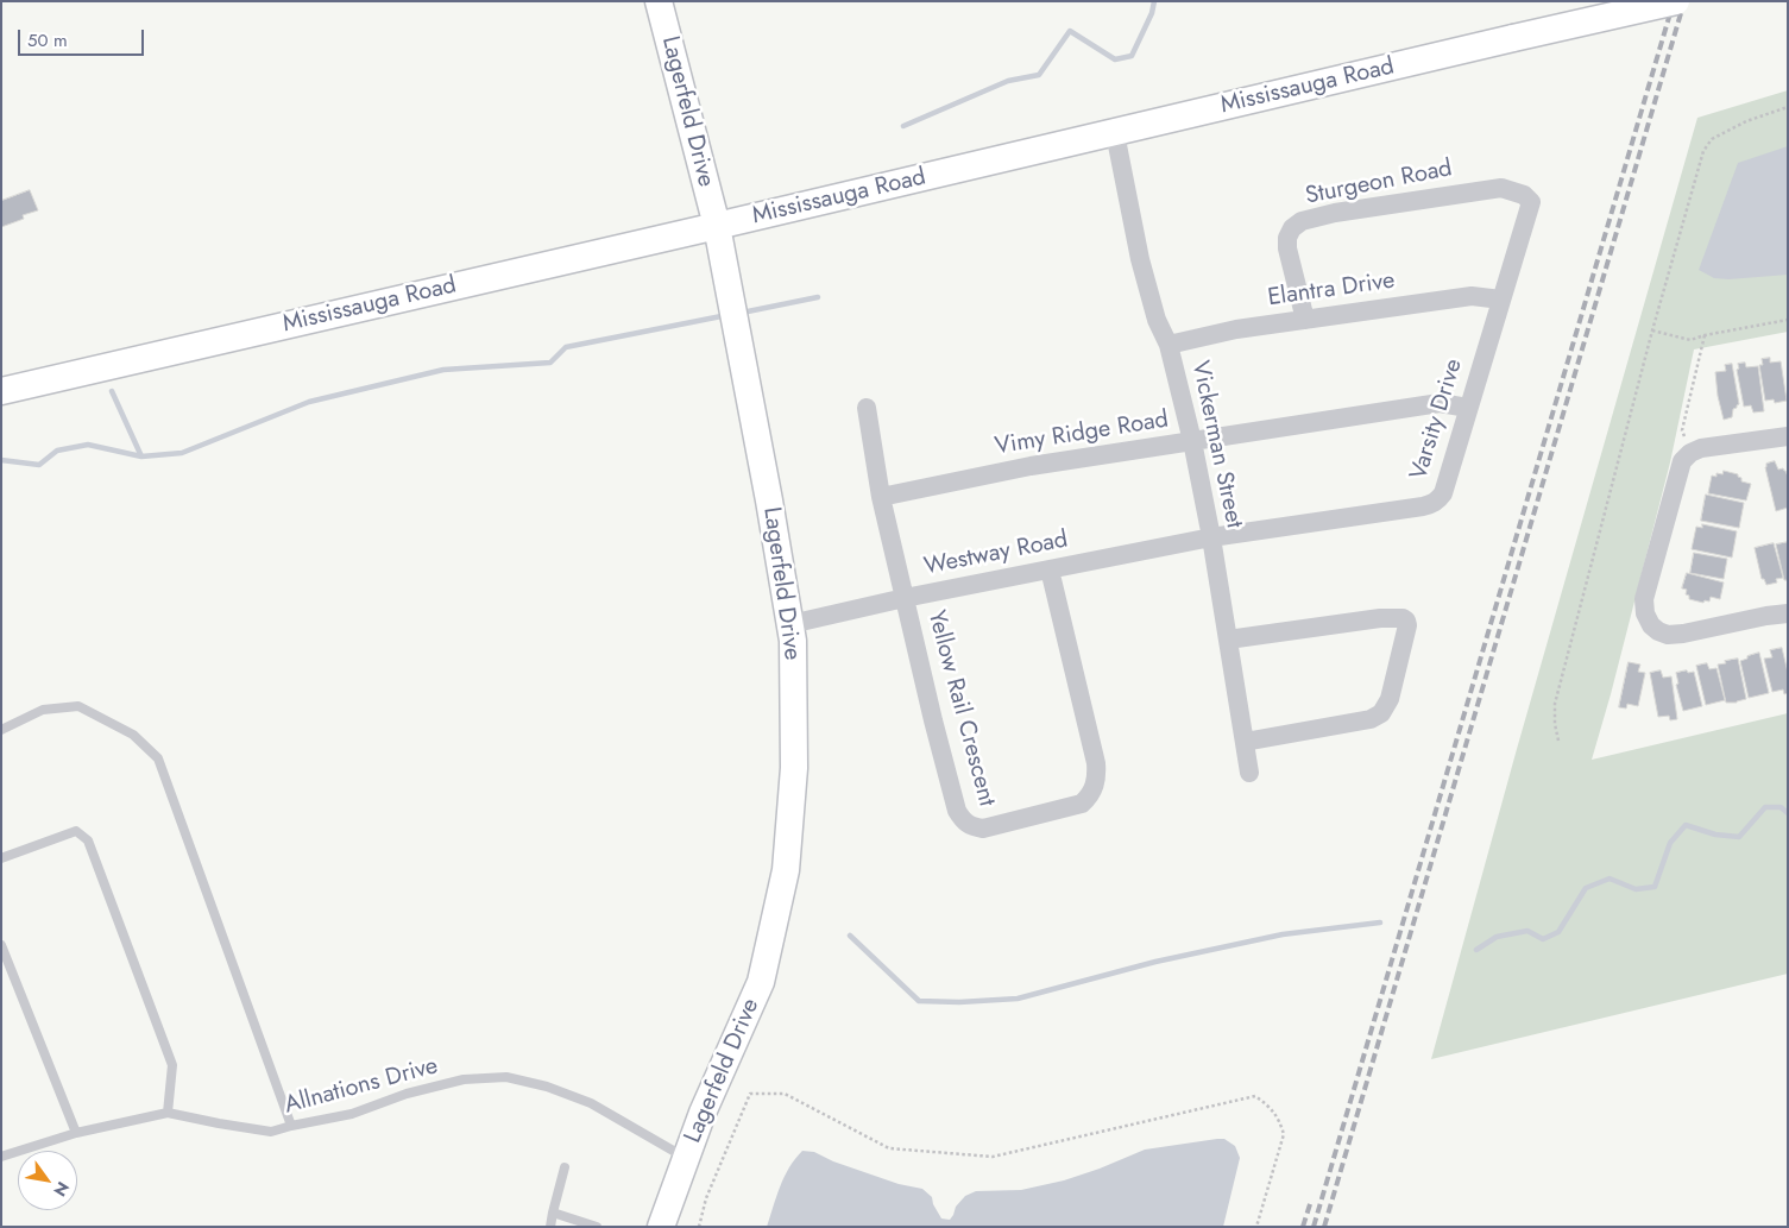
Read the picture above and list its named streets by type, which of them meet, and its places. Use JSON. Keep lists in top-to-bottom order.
{
  "streets": {
    "main road": ["Mississauga Road", "Lagerfeld Drive"],
    "street": [
      "Sturgeon Road",
      "Elantra Drive",
      "Varsity Drive",
      "Vimy Ridge Road",
      "Vickerman Street",
      "Westway Road",
      "Yellow Rail Crescent"
    ],
    "lane": ["Allnations Drive"]
  },
  "crossings": [
    ["Mississauga Road", "Lagerfeld Drive"],
    ["Mississauga Road", "Vickerman Street"],
    ["Lagerfeld Drive", "Westway Road"],
    ["Lagerfeld Drive", "Allnations Drive"],
    ["Sturgeon Road", "Elantra Drive"],
    ["Sturgeon Road", "Varsity Drive"],
    ["Elantra Drive", "Varsity Drive"],
    ["Elantra Drive", "Vickerman Street"],
    ["Varsity Drive", "Vimy Ridge Road"],
    ["Varsity Drive", "Vickerman Street"],
    ["Varsity Drive", "Westway Road"],
    ["Vimy Ridge Road", "Vickerman Street"],
    ["Vimy Ridge Road", "Yellow Rail Crescent"],
    ["Vickerman Street", "Westway Road"],
    ["Westway Road", "Yellow Rail Crescent"]
  ],
  "scale_bar": "50 m",
  "north": "bottom right"
}
